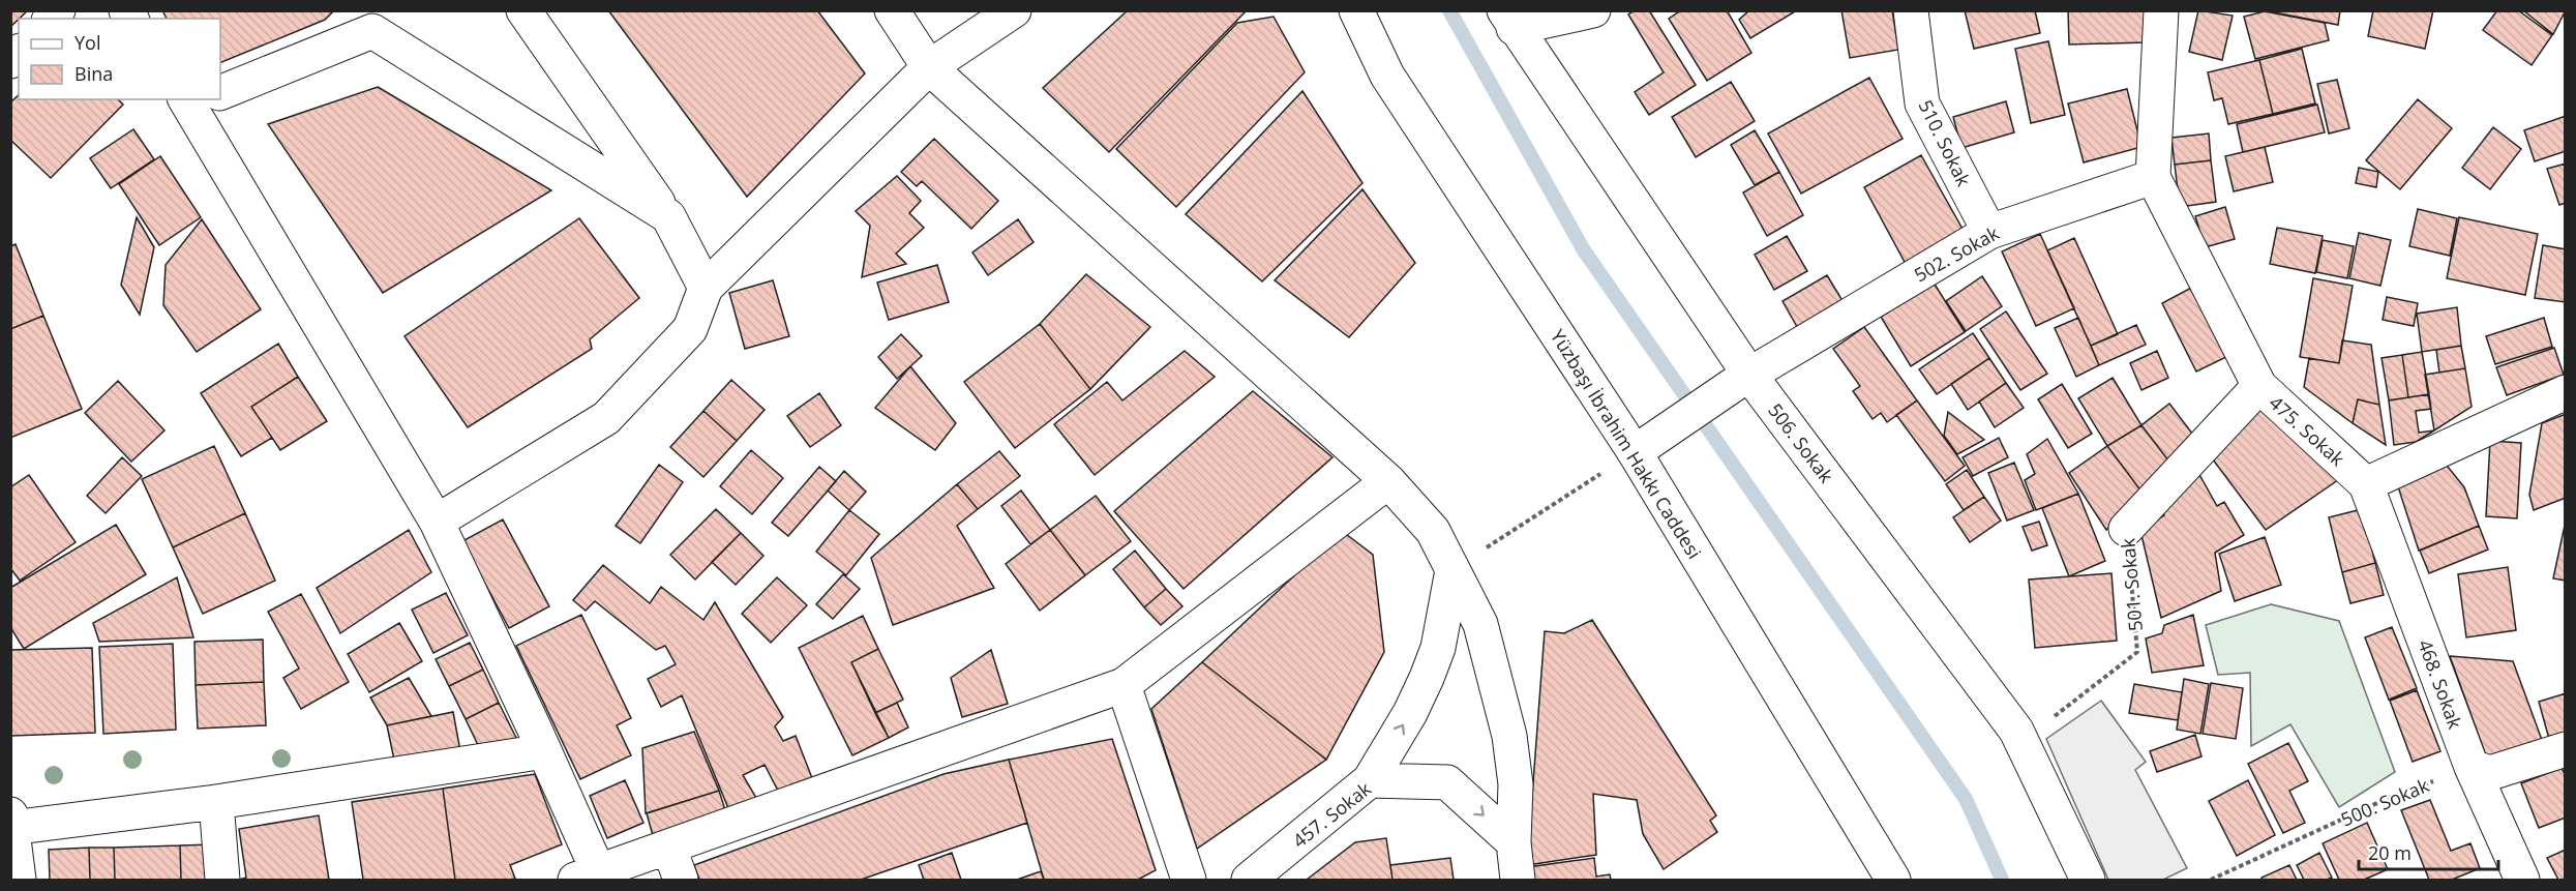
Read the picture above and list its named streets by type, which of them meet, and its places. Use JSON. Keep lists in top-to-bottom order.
{
  "streets": {
    "street": [
      "510. Sokak",
      "502. Sokak",
      "475. Sokak",
      "506. Sokak",
      "Yüzbaşı İbrahim Hakkı Caddesi",
      "501. Sokak",
      "468. Sokak",
      "457. Sokak"
    ],
    "path": ["500. Sokak"]
  },
  "crossings": [
    ["510. Sokak", "502. Sokak"],
    ["502. Sokak", "475. Sokak"],
    ["502. Sokak", "506. Sokak"],
    ["502. Sokak", "Yüzbaşı İbrahim Hakkı Caddesi"],
    ["475. Sokak", "501. Sokak"],
    ["475. Sokak", "468. Sokak"],
    ["506. Sokak", "501. Sokak"],
    ["468. Sokak", "500. Sokak"]
  ],
  "one_way": ["457. Sokak"],
  "legend": ["Yol", "Bina"],
  "scale_bar": "20 m"
}
